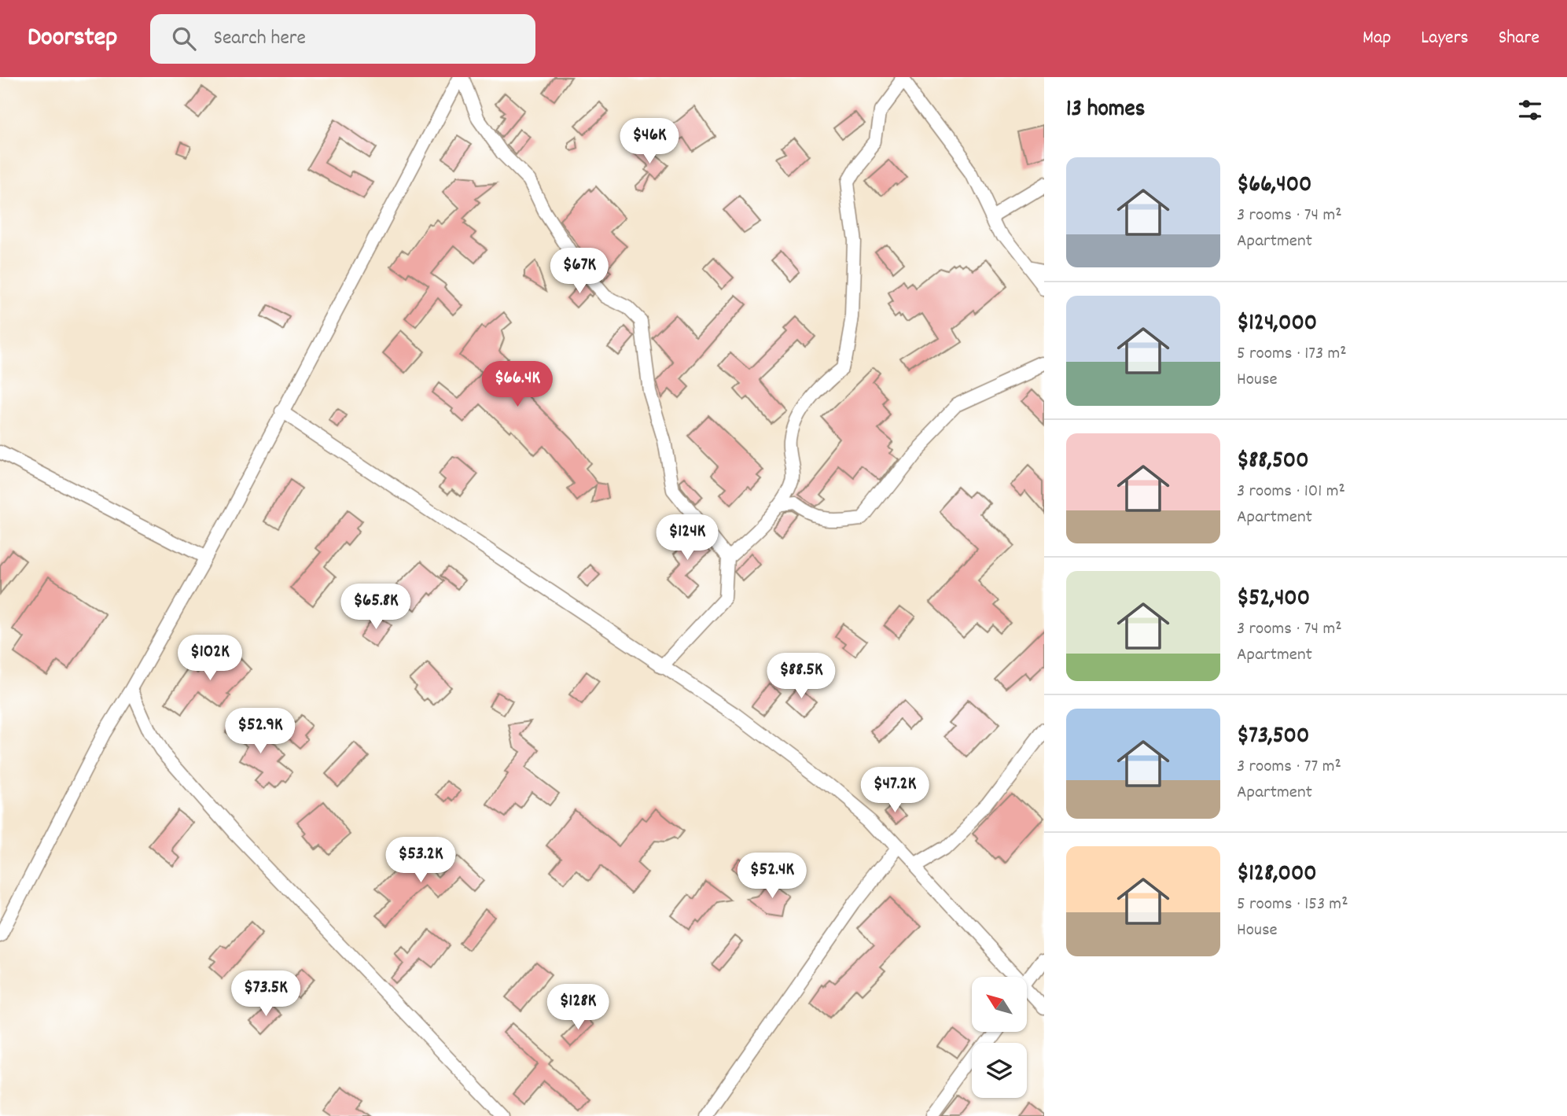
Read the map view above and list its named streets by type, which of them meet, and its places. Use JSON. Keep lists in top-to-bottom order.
{
  "north": "top left",
  "page": {
    "header": "Doorstep",
    "search": "Search here",
    "nav": ["Map", "Layers", "Share"],
    "heading": "13 homes",
    "price": [
      "$46K",
      "$67K",
      "$66.4K",
      "$124K",
      "$65.8K",
      "$102K",
      "$88.5K",
      "$52.9K",
      "$47.2K",
      "$53.2K",
      "$52.4K",
      "$73.5K",
      "$128K"
    ],
    "list": [
      {
        "name": "$66,400",
        "note": "3 rooms · 74 m² · Apartment"
      },
      {
        "name": "$124,000",
        "note": "5 rooms · 173 m² · House"
      },
      {
        "name": "$88,500",
        "note": "3 rooms · 101 m² · Apartment"
      },
      {
        "name": "$52,400",
        "note": "3 rooms · 74 m² · Apartment"
      },
      {
        "name": "$73,500",
        "note": "3 rooms · 77 m² · Apartment"
      },
      {
        "name": "$128,000",
        "note": "5 rooms · 153 m² · House"
      }
    ]
  }
}
